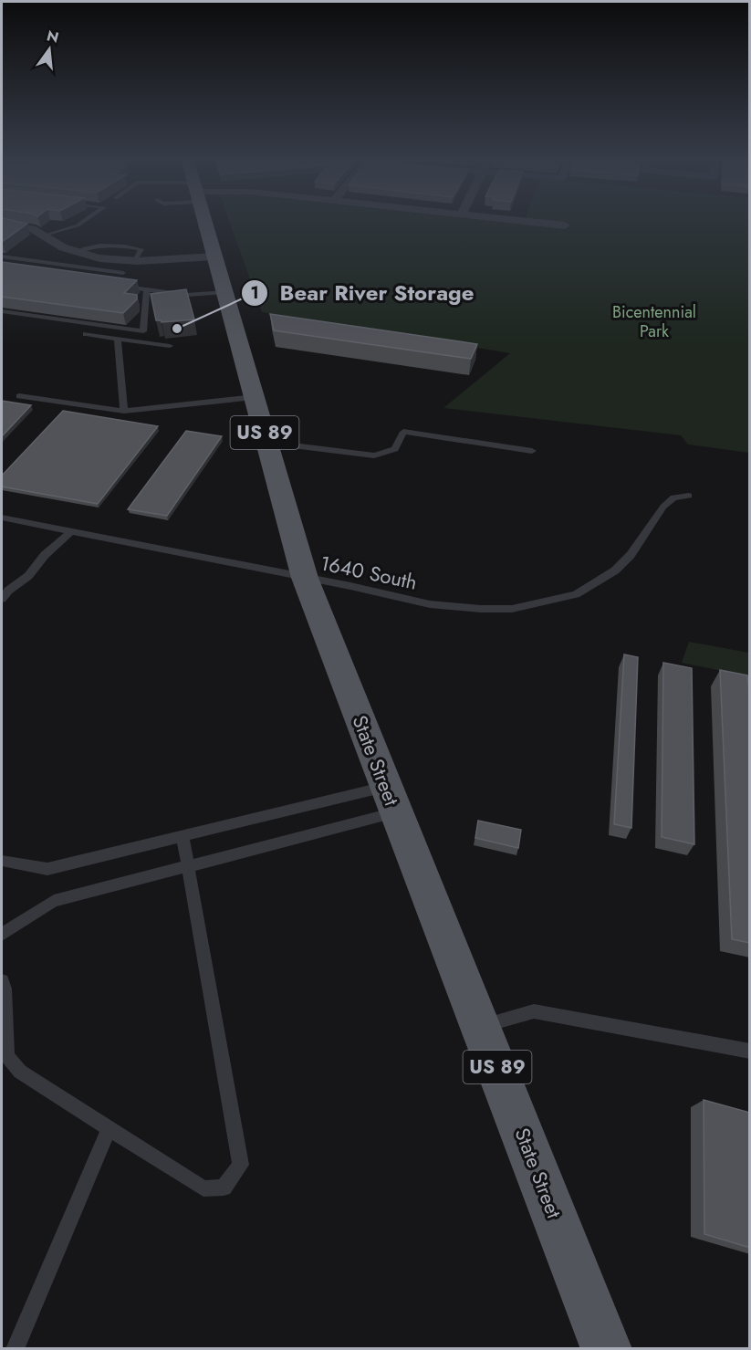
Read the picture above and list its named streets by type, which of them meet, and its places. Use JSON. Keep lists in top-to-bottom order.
{
  "streets": {
    "main road": ["US 89", "State Street"],
    "lane": ["1640 South"]
  },
  "crossings": [
    ["1640 South", "State Street"]
  ],
  "parks": ["Bicentennial Park"],
  "places": ["Bear River Storage"],
  "north": "top"
}
